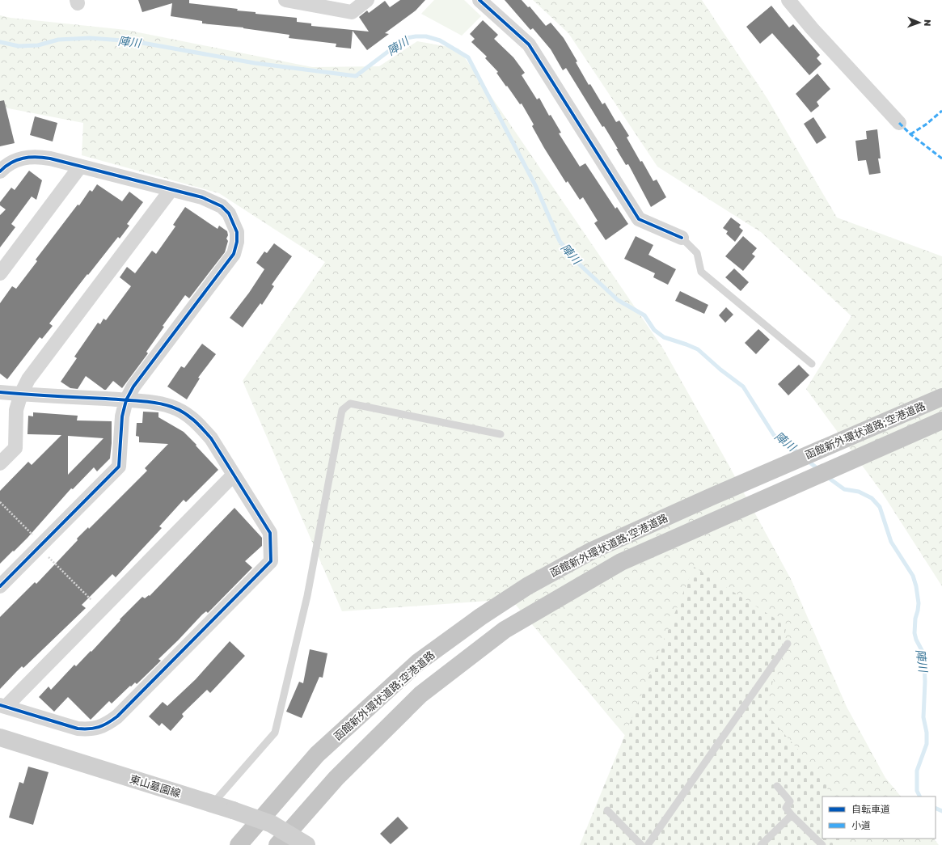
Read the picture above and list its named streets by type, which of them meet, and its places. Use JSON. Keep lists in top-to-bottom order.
{
  "streets": {
    "highway": ["函館新外環状道路;空港道路"],
    "street": ["東山墓園線"]
  },
  "water": ["陣川"],
  "legend": ["自転車道", "小道"],
  "north": "right"
}
